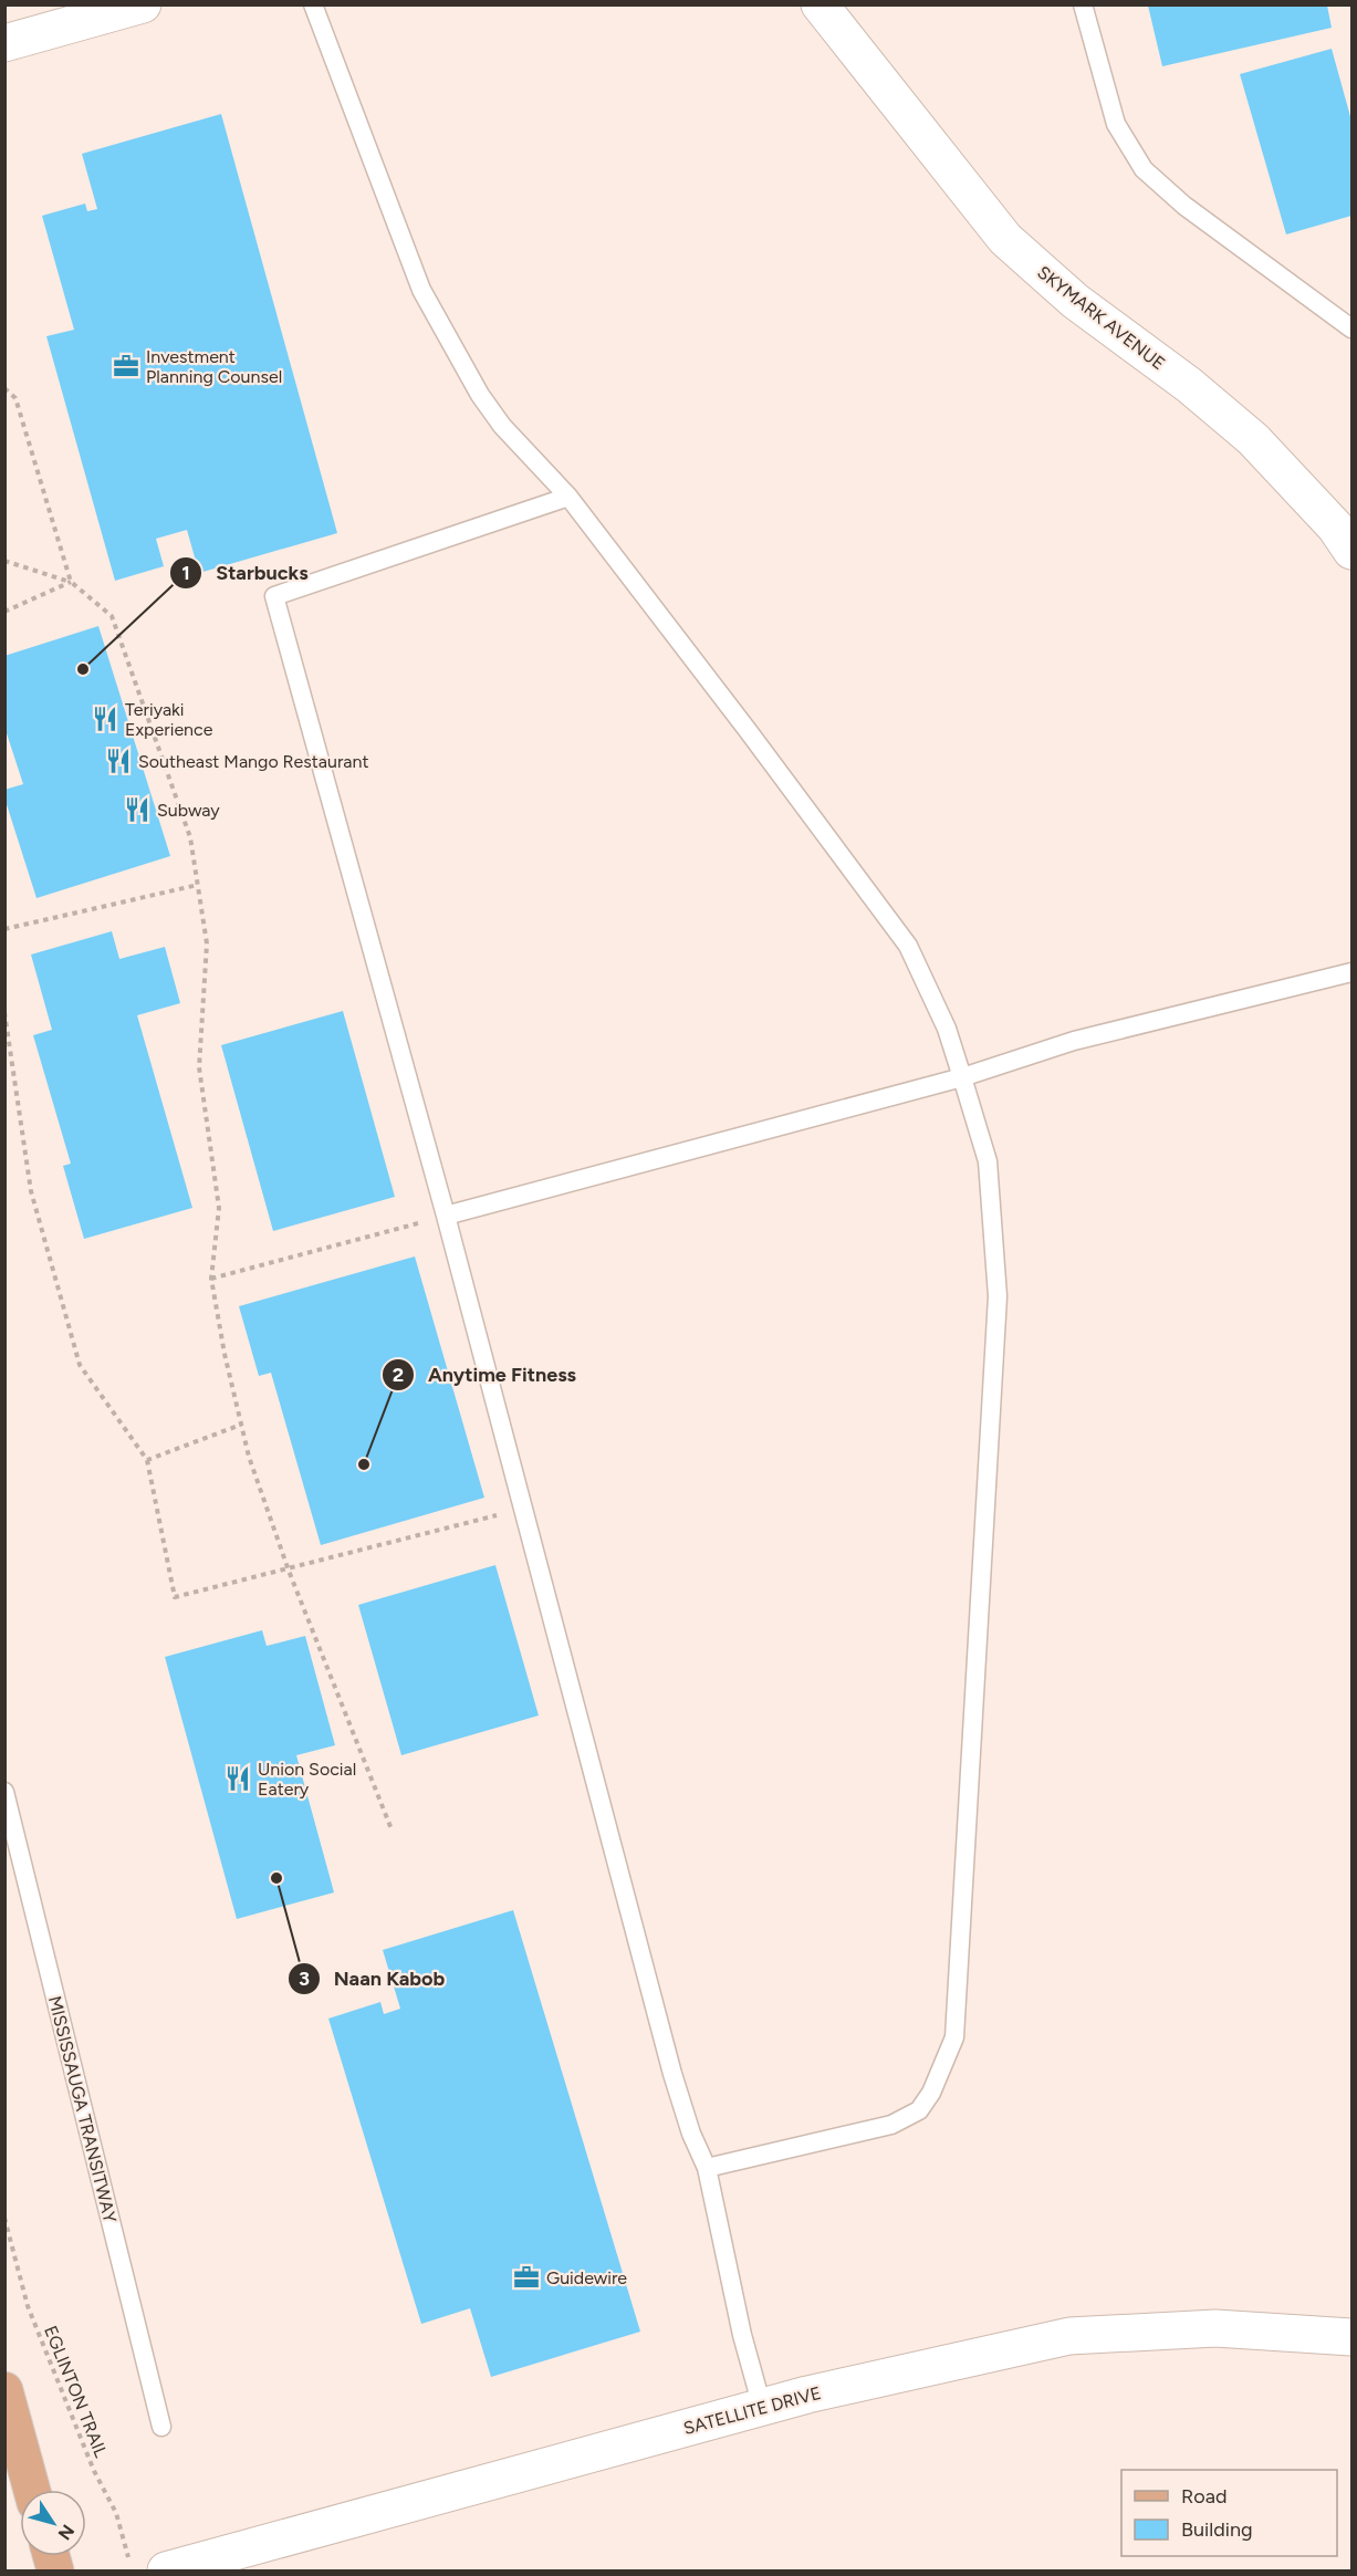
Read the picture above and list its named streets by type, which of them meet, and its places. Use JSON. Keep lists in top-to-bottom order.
{
  "streets": {
    "street": ["SKYMARK AVENUE", "SATELLITE DRIVE"],
    "lane": ["MISSISSAUGA TRANSITWAY"],
    "path": ["EGLINTON TRAIL"]
  },
  "places": {
    "office": ["Investment Planning Counsel", "Guidewire"],
    "other": ["Starbucks", "Anytime Fitness", "Naan Kabob"],
    "restaurant": [
      "Teriyaki Experience",
      "Southeast Mango Restaurant",
      "Subway",
      "Union Social Eatery"
    ]
  },
  "legend": ["Road", "Building"],
  "north": "bottom right"
}
